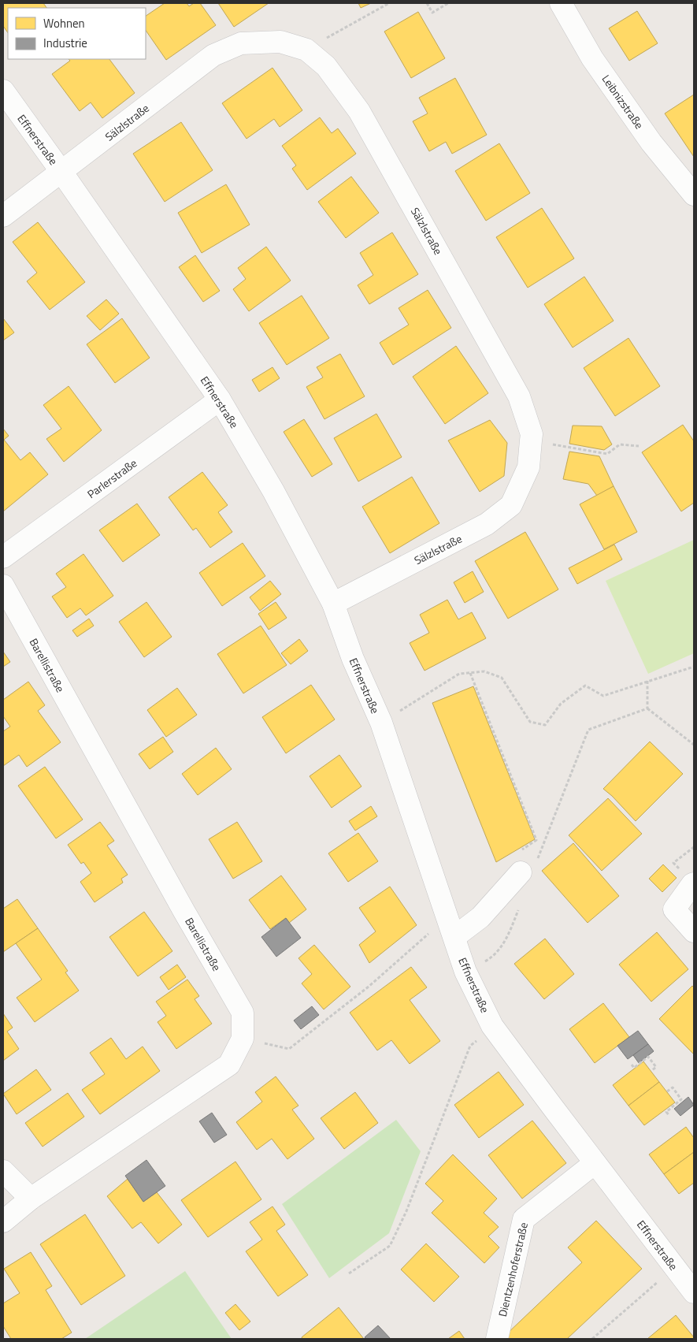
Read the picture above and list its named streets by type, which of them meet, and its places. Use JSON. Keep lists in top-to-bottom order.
{
  "streets": {
    "street": [
      "Leibnizstraße",
      "Sälzlstraße",
      "Effnerstraße",
      "Parlerstraße",
      "Barellistraße",
      "Dientzenhoferstraße"
    ]
  },
  "crossings": [
    ["Sälzlstraße", "Effnerstraße"],
    ["Effnerstraße", "Parlerstraße"],
    ["Effnerstraße", "Dientzenhoferstraße"]
  ],
  "legend": ["Wohnen", "Industrie"]
}
